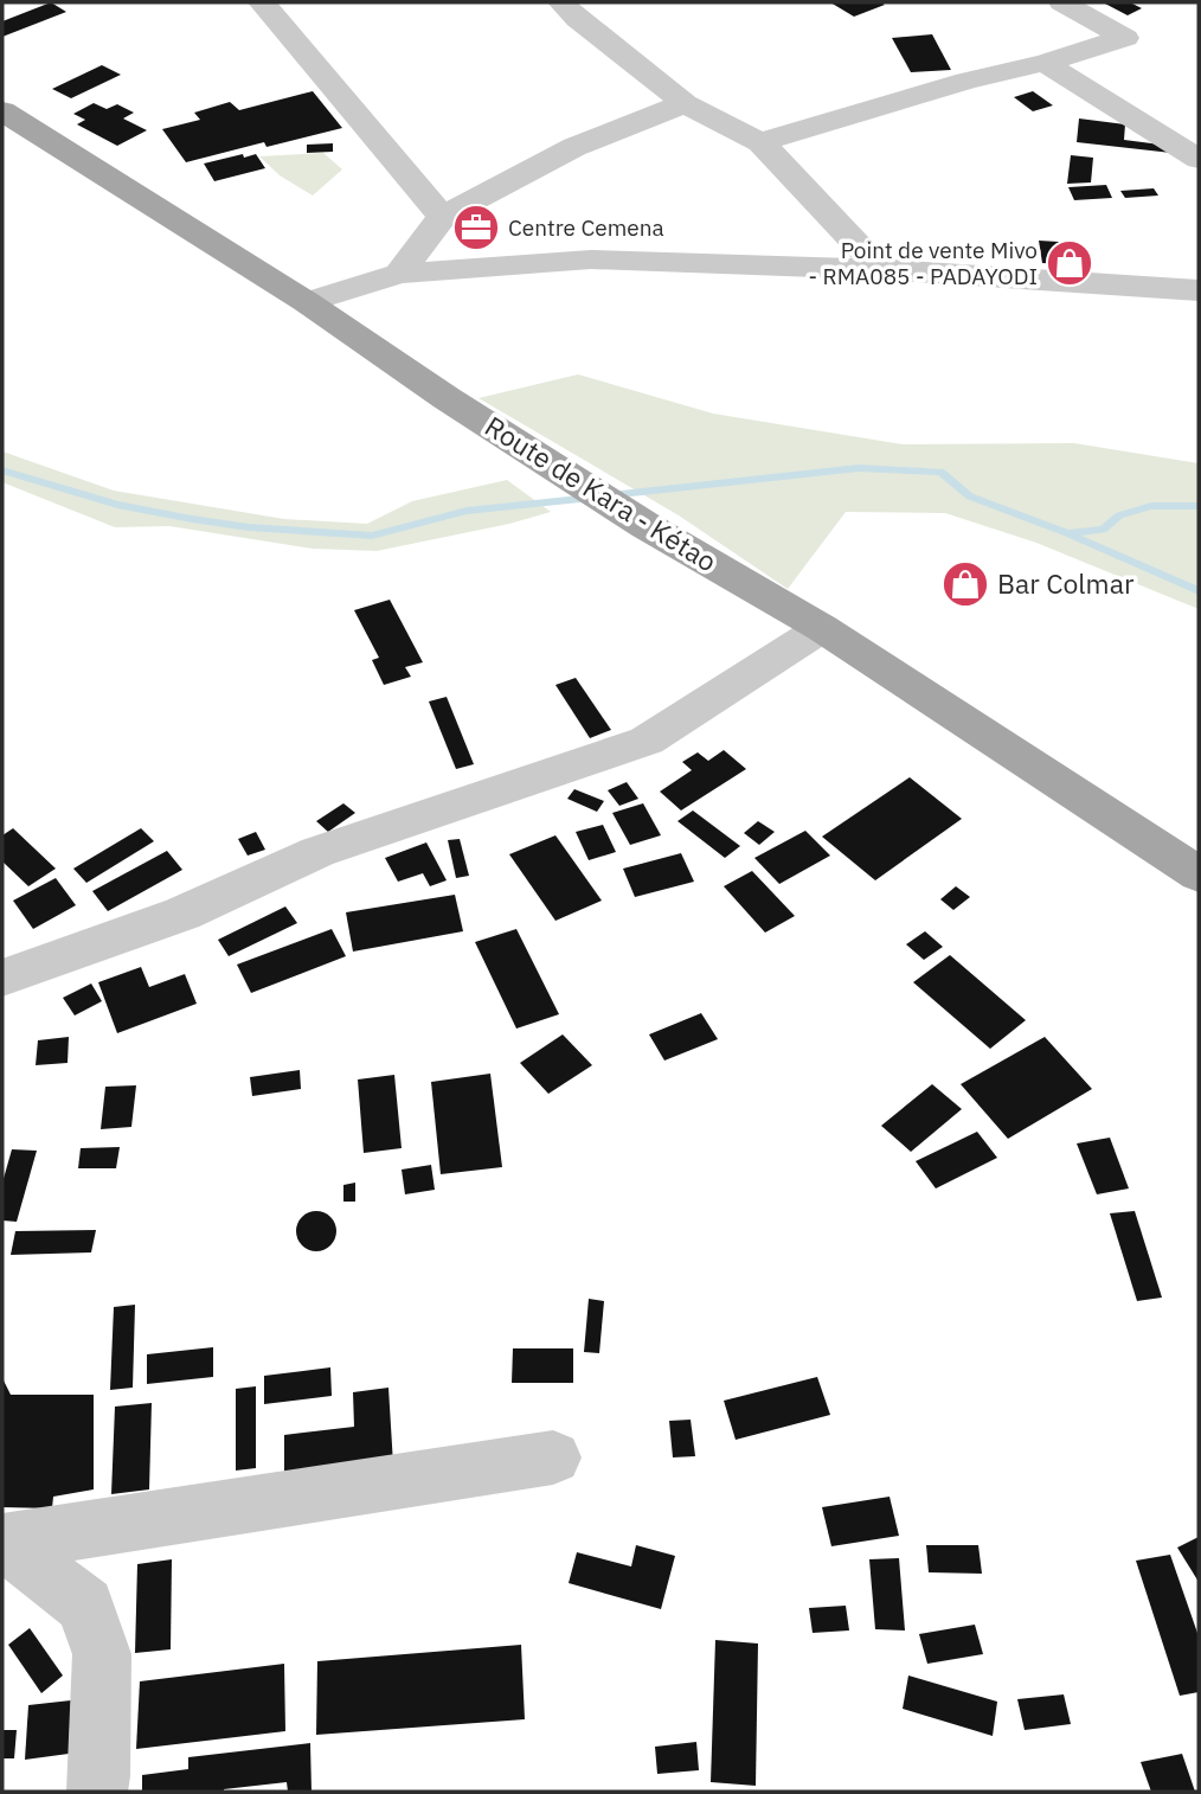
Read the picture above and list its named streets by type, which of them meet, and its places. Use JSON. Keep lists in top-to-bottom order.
{
  "streets": {
    "main road": ["Route de Kara - Kétao"]
  },
  "places": {
    "office": ["Centre Cemena"],
    "shop": ["Point de vente Mivo - RMA085 - PADAYODI", "Bar Colmar"]
  }
}
